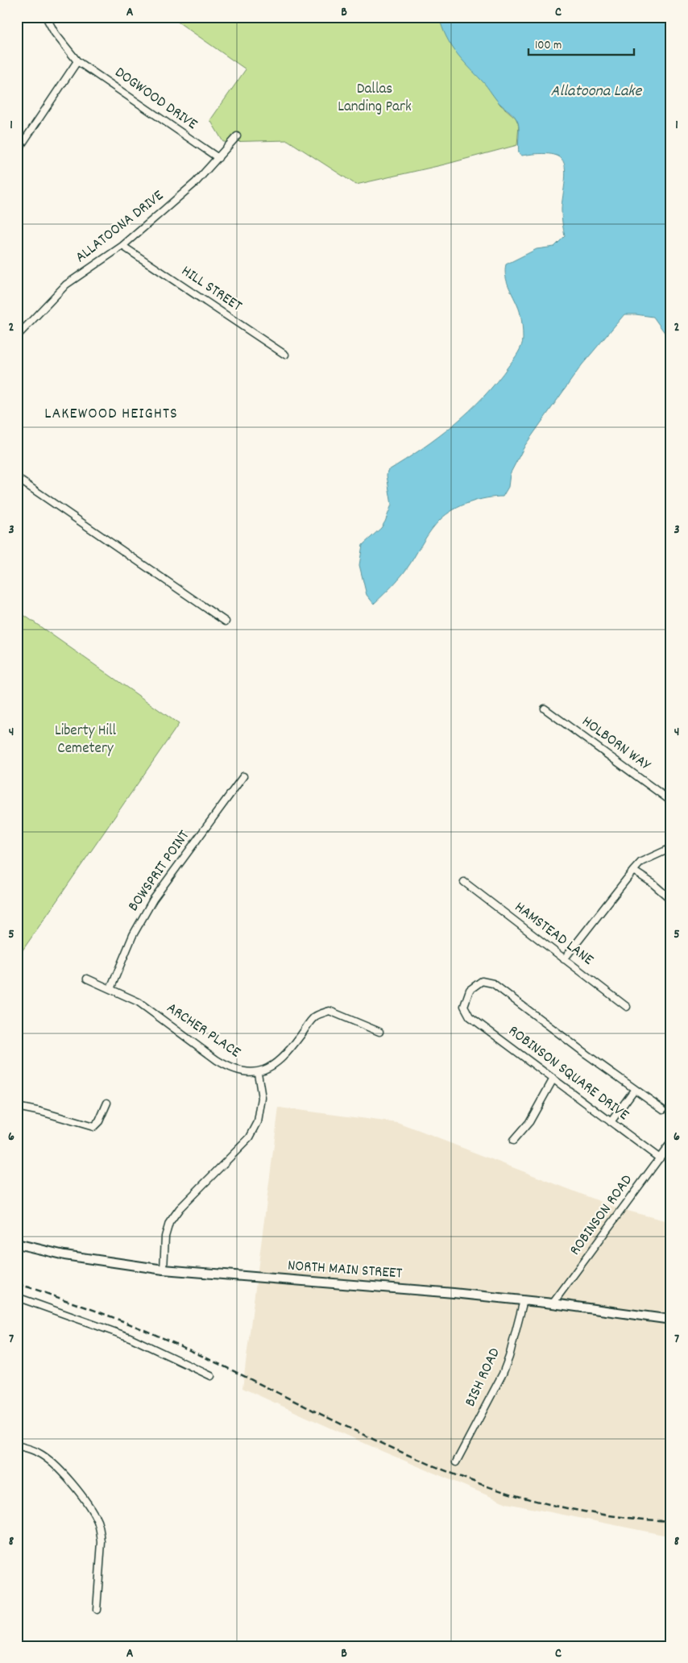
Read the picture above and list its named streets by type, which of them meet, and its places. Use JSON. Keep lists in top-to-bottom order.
{
  "streets": {
    "main road": ["NORTH MAIN STREET"],
    "street": [
      "DOGWOOD DRIVE",
      "ALLATOONA DRIVE",
      "HILL STREET",
      "HOLBORN WAY",
      "BOWSPRIT POINT",
      "HAMSTEAD LANE",
      "ARCHER PLACE",
      "ROBINSON SQUARE DRIVE",
      "ROBINSON ROAD",
      "BISH ROAD"
    ]
  },
  "crossings": [
    ["DOGWOOD DRIVE", "ALLATOONA DRIVE"],
    ["ALLATOONA DRIVE", "HILL STREET"],
    ["BOWSPRIT POINT", "ARCHER PLACE"],
    ["ROBINSON SQUARE DRIVE", "ROBINSON ROAD"],
    ["ROBINSON ROAD", "NORTH MAIN STREET"],
    ["NORTH MAIN STREET", "BISH ROAD"]
  ],
  "districts": ["LAKEWOOD HEIGHTS"],
  "water": ["Allatoona Lake"],
  "parks": ["Dallas Landing Park", "Liberty Hill Cemetery"],
  "scale_bar": "100 m",
  "grid": {
    "columns": ["A", "B", "C"],
    "rows": [
      "1",
      "2",
      "3",
      "4",
      "5",
      "6",
      "7",
      "8"
    ]
  }
}
